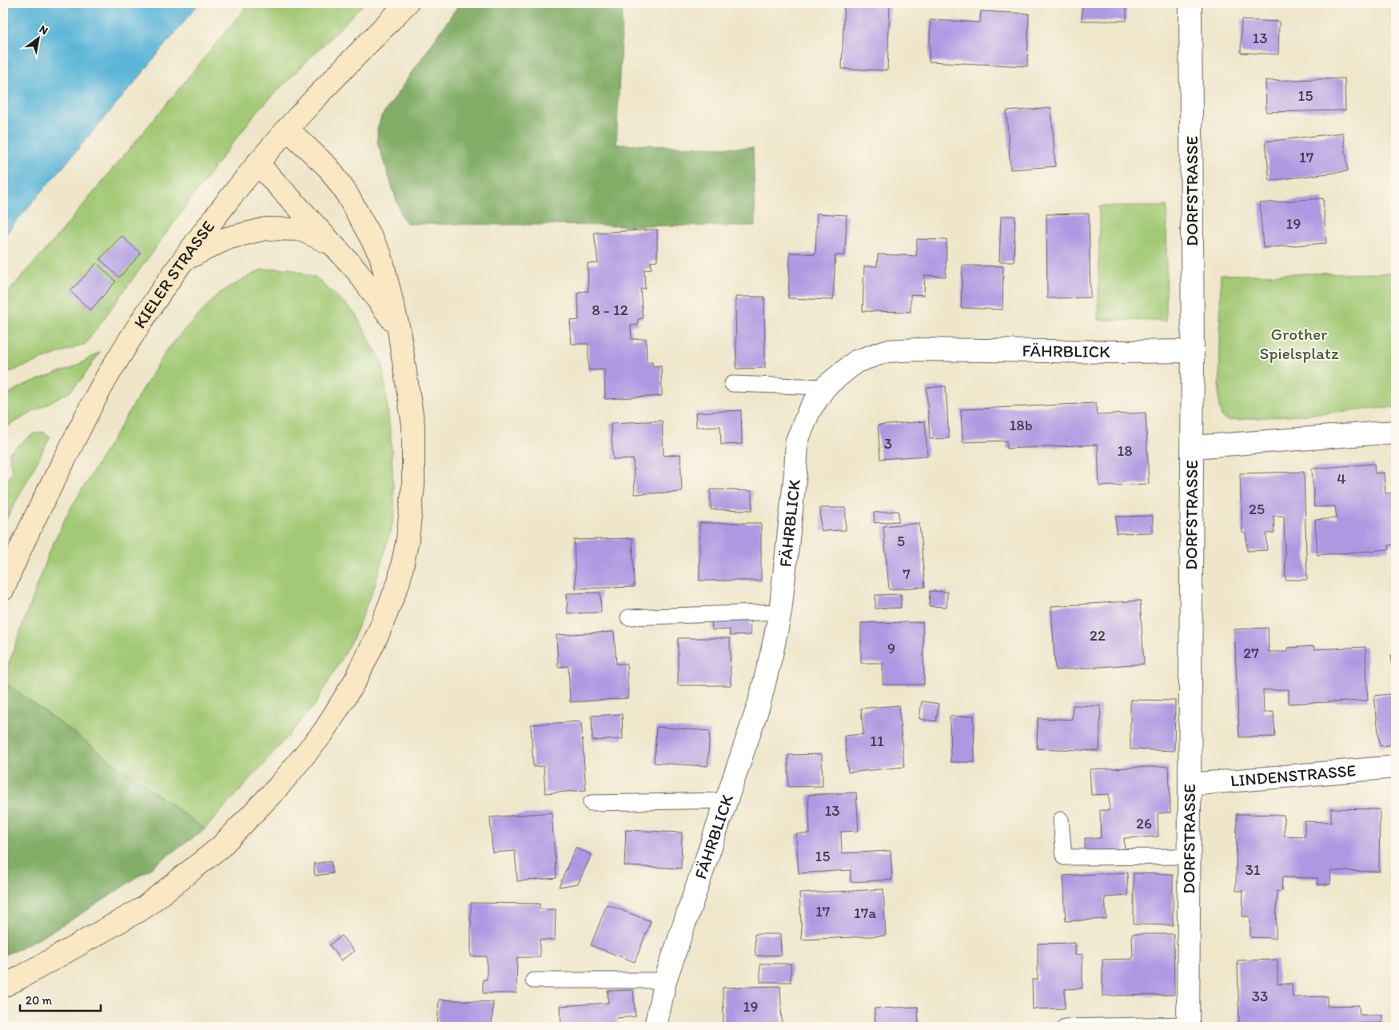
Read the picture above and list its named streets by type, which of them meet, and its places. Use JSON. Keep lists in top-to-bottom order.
{
  "streets": {
    "main road": ["KIELER STRASSE"],
    "street": ["DORFSTRASSE", "FÄHRBLICK", "LINDENSTRASSE"]
  },
  "crossings": [
    ["DORFSTRASSE", "FÄHRBLICK"],
    ["DORFSTRASSE", "LINDENSTRASSE"]
  ],
  "parks": ["Grother Spielsplatz"],
  "house_numbers": [
    "13",
    "15",
    "17",
    "19",
    "8 - 12",
    "18b",
    "3",
    "18",
    "4",
    "25",
    "5",
    "7",
    "22",
    "9",
    "27",
    "11",
    "13",
    "26",
    "15",
    "31",
    "17",
    "17a",
    "33",
    "19"
  ],
  "scale_bar": "20 m",
  "north": "top right"
}
